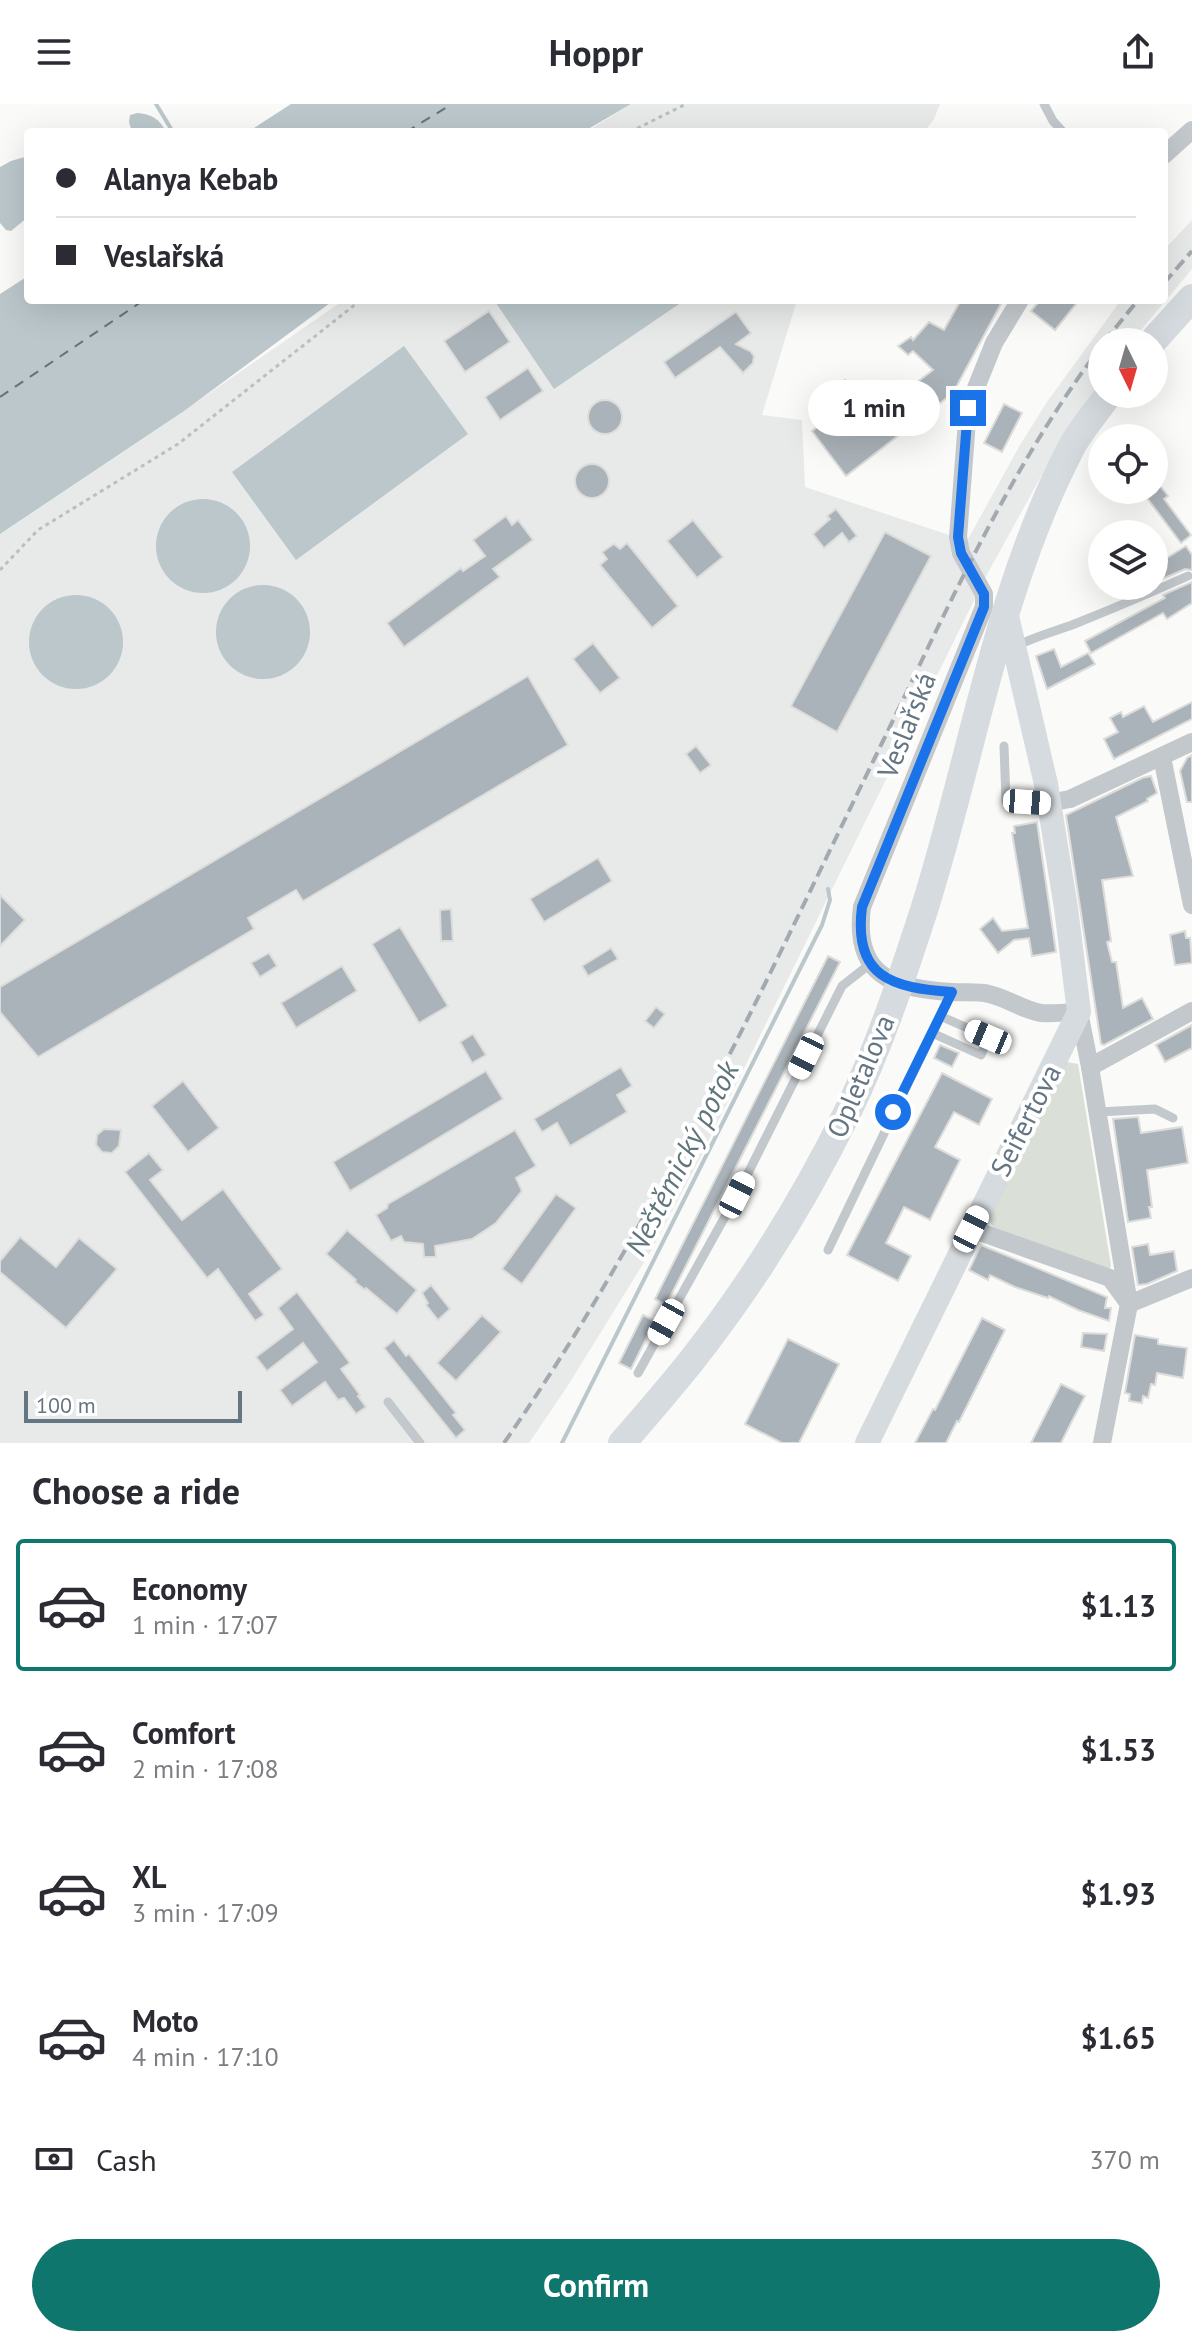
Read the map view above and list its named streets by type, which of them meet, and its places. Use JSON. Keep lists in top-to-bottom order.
{
  "streets": {
    "main road": ["Opletalova"],
    "street": ["Veslařská", "Seifertova"]
  },
  "water": ["Neštěmický potok"],
  "scale_bar": "100 m",
  "north": "bottom",
  "page": {
    "header": "Hoppr",
    "banner": ["Alanya Kebab", "Veslařská"],
    "bubble": "1 min",
    "scale": "100 m",
    "heading": "Choose a ride",
    "list": [
      {
        "name": "Economy",
        "note": "1 min · 17:07",
        "value": "$1.13"
      },
      {
        "name": "Comfort",
        "note": "2 min · 17:08",
        "value": "$1.53"
      },
      {
        "name": "XL",
        "note": "3 min · 17:09",
        "value": "$1.93"
      },
      {
        "name": "Moto",
        "note": "4 min · 17:10",
        "value": "$1.65"
      }
    ],
    "pay": ["Cash", "370 m"],
    "buttons": "Confirm"
  }
}
